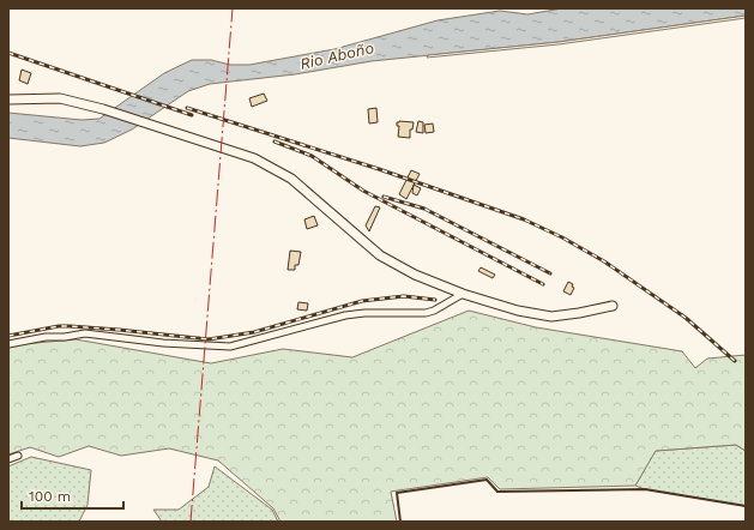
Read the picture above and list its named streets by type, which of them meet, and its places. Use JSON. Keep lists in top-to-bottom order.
{
  "water": ["Rio Aboño"],
  "scale_bar": "100 m"
}
